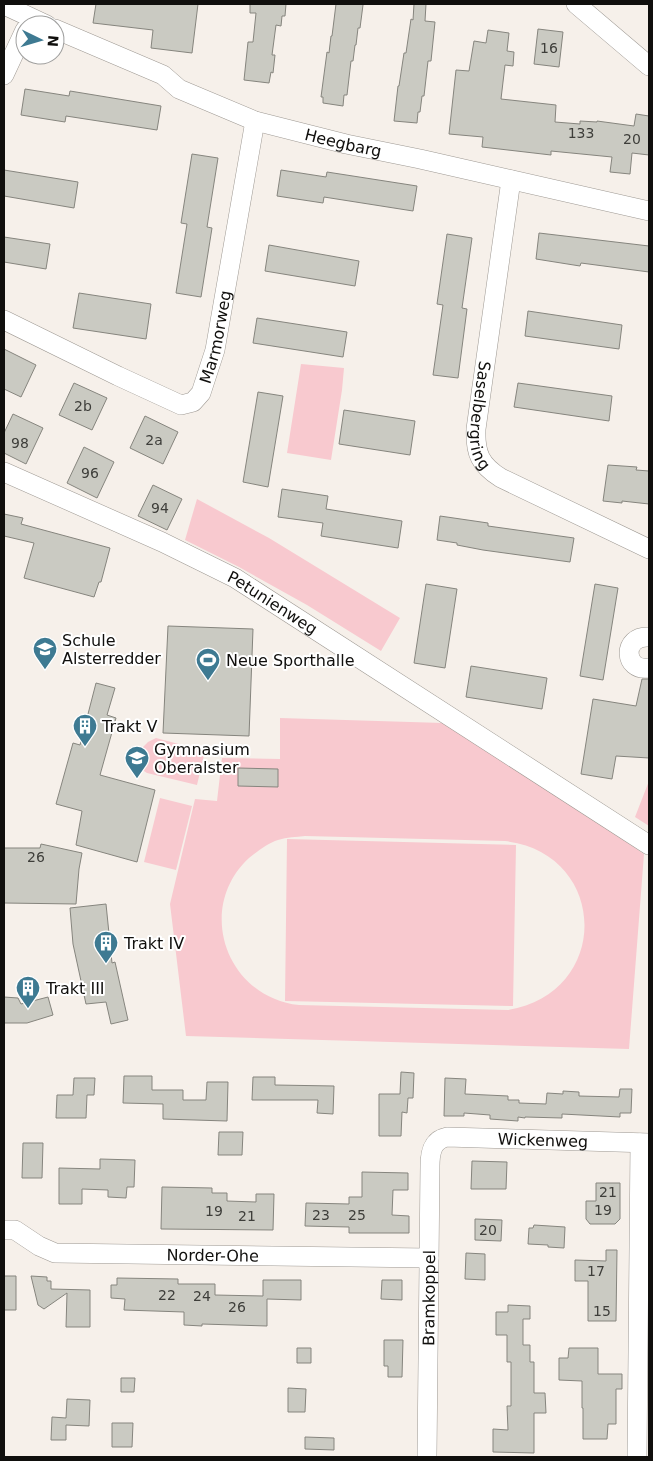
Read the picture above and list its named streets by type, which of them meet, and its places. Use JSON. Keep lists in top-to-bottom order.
{
  "streets": {
    "street": [
      "Heegbarg",
      "Marmorweg",
      "Saselbergring",
      "Petunienweg",
      "Wickenweg",
      "Norder-Ohe",
      "Bramkoppel"
    ]
  },
  "crossings": [
    ["Heegbarg", "Marmorweg"],
    ["Heegbarg", "Saselbergring"],
    ["Wickenweg", "Bramkoppel"],
    ["Norder-Ohe", "Bramkoppel"]
  ],
  "places": {
    "school or university": ["Schule Alsterredder", "Gymnasium Oberalster"],
    "sports": ["Neue Sporthalle"],
    "building": ["Trakt V", "Trakt IV", "Trakt III"]
  },
  "house_numbers": [
    "16",
    "133",
    "20",
    "2b",
    "2a",
    "98",
    "96",
    "94",
    "26",
    "21",
    "19",
    "19",
    "23",
    "25",
    "21",
    "20",
    "17",
    "22",
    "24",
    "26",
    "15"
  ],
  "north": "right"
}
